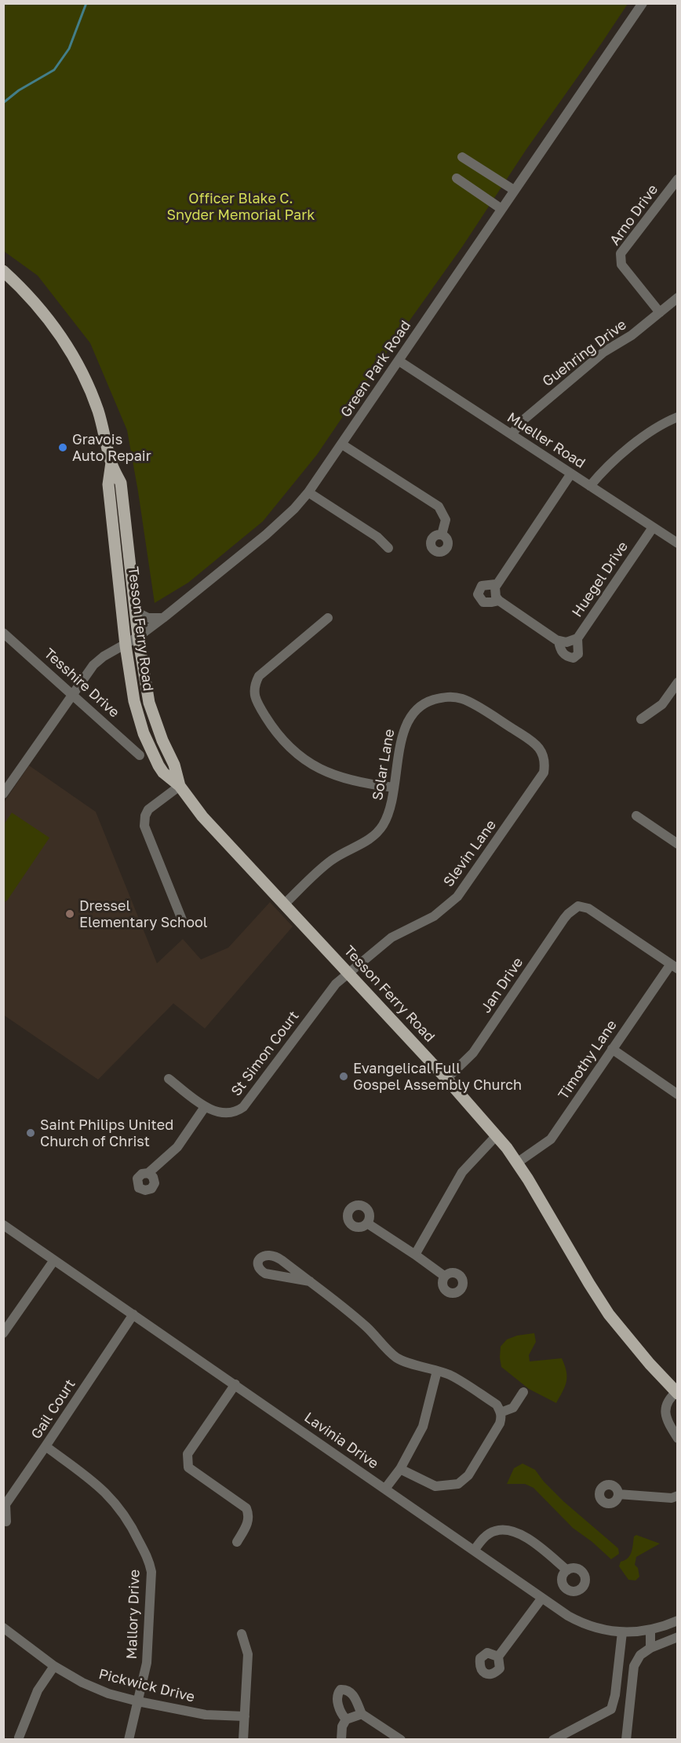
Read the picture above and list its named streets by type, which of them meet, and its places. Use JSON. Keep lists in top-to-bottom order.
{
  "streets": {
    "main road": ["Tesson Ferry Road"],
    "street": [
      "Arno Drive",
      "Guehring Drive",
      "Green Park Road",
      "Mueller Road",
      "Huegel Drive",
      "Tesshire Drive",
      "Solar Lane",
      "Slevin Lane",
      "Jan Drive",
      "St Simon Court",
      "Timothy Lane",
      "Gail Court",
      "Lavinia Drive",
      "Mallory Drive",
      "Pickwick Drive"
    ]
  },
  "crossings": [
    ["Arno Drive", "Guehring Drive"],
    ["Guehring Drive", "Mueller Road"],
    ["Green Park Road", "Mueller Road"],
    ["Green Park Road", "Tesson Ferry Road"],
    ["Green Park Road", "Tesshire Drive"],
    ["Mueller Road", "Huegel Drive"],
    ["Tesson Ferry Road", "Solar Lane"],
    ["Tesson Ferry Road", "Slevin Lane"],
    ["Tesson Ferry Road", "Jan Drive"],
    ["Tesson Ferry Road", "St Simon Court"],
    ["Tesson Ferry Road", "Timothy Lane"],
    ["Solar Lane", "Slevin Lane"],
    ["Slevin Lane", "St Simon Court"],
    ["Jan Drive", "Timothy Lane"],
    ["Gail Court", "Lavinia Drive"],
    ["Gail Court", "Mallory Drive"],
    ["Mallory Drive", "Pickwick Drive"]
  ],
  "parks": ["Officer Blake C. Snyder Memorial Park"],
  "places": [
    "Gravois Auto Repair",
    "Dressel Elementary School",
    "Evangelical Full Gospel Assembly Church",
    "Saint Philips United Church of Christ"
  ]
}
